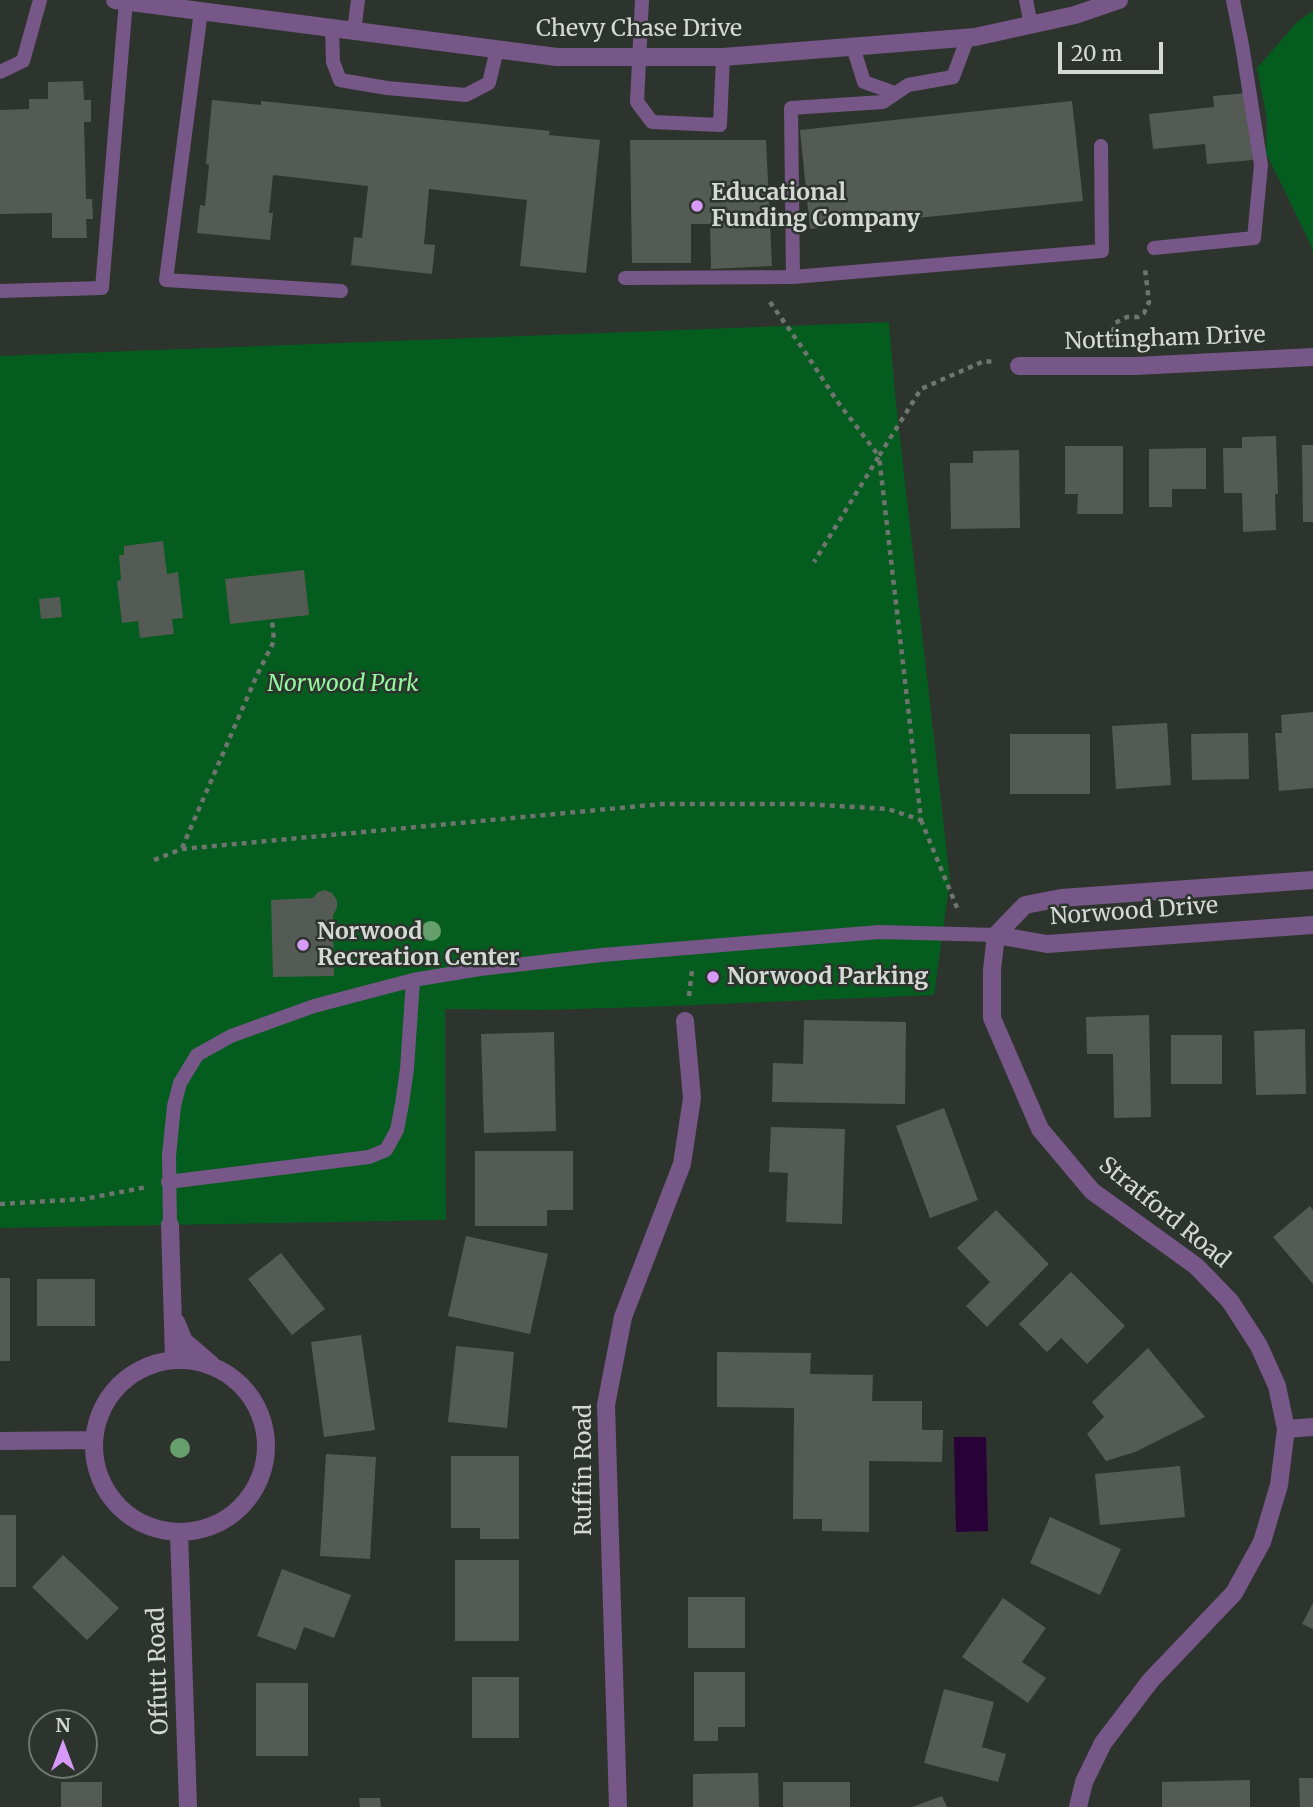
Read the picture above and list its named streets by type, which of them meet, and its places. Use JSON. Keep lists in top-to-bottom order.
{
  "streets": {
    "street": [
      "Chevy Chase Drive",
      "Nottingham Drive",
      "Norwood Drive",
      "Stratford Road",
      "Ruffin Road",
      "Offutt Road"
    ]
  },
  "crossings": [
    ["Norwood Drive", "Stratford Road"]
  ],
  "parks": ["Norwood Park"],
  "places": ["Educational Funding Company", "Norwood Recreation Center", "Norwood Parking"],
  "scale_bar": "20 m",
  "north": "top"
}
